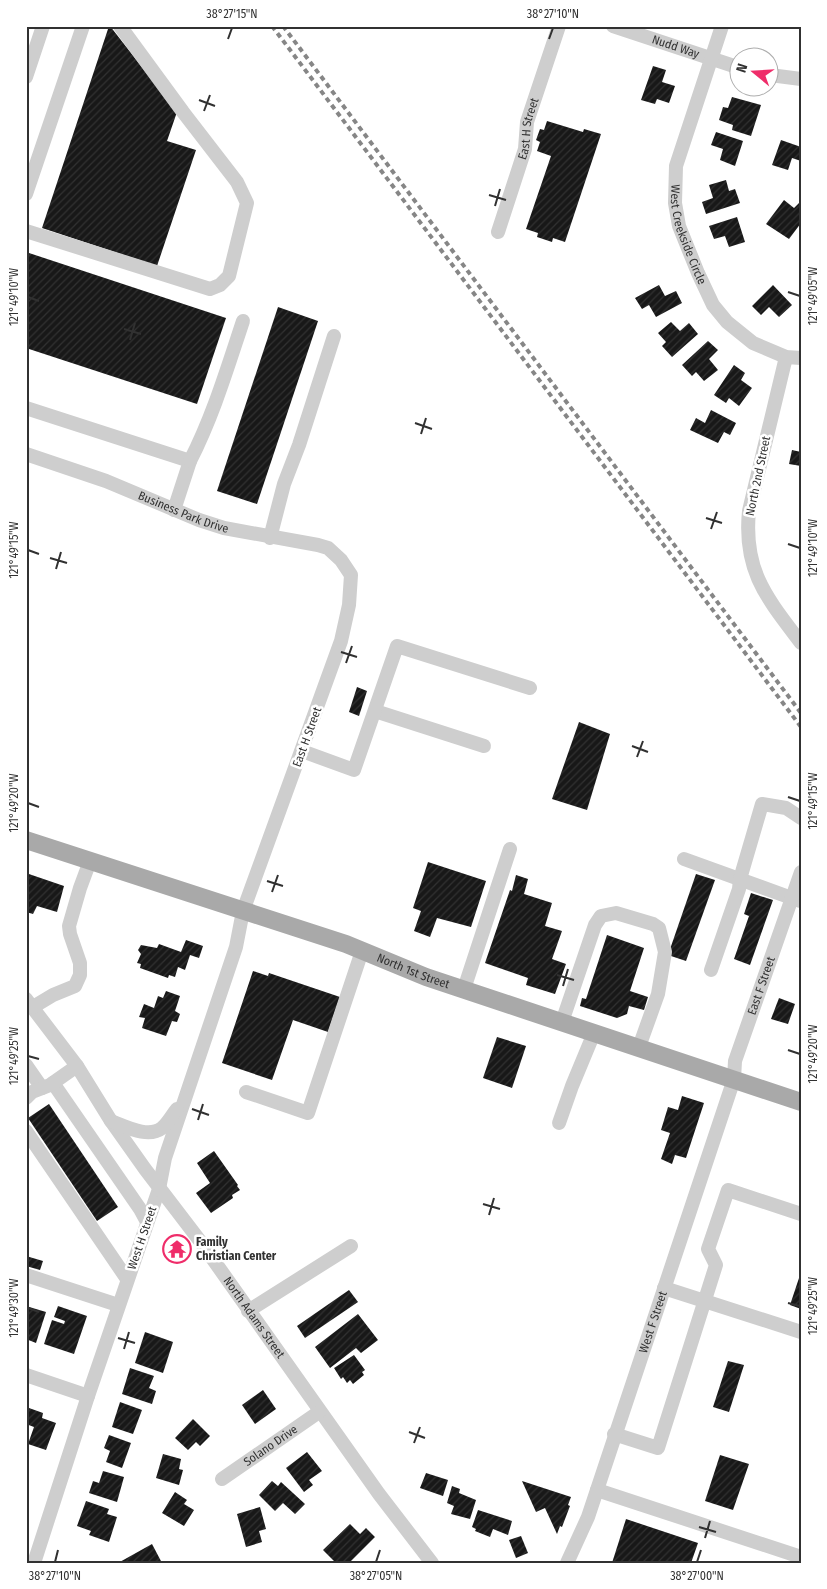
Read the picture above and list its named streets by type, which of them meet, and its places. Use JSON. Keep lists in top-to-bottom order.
{
  "streets": {
    "main road": ["North 1st Street"],
    "street": [
      "Nudd Way",
      "East H Street",
      "West Creekside Circle",
      "North 2nd Street",
      "Business Park Drive",
      "East F Street",
      "West H Street",
      "North Adams Street",
      "West F Street",
      "Solano Drive"
    ]
  },
  "crossings": [
    ["Nudd Way", "West Creekside Circle"],
    ["East H Street", "Business Park Drive"],
    ["East H Street", "North 1st Street"],
    ["East H Street", "West H Street"],
    ["West Creekside Circle", "North 2nd Street"],
    ["North 1st Street", "East F Street"],
    ["North 1st Street", "West H Street"],
    ["North 1st Street", "West F Street"],
    ["East F Street", "West F Street"],
    ["West H Street", "North Adams Street"],
    ["North Adams Street", "Solano Drive"]
  ],
  "places": {
    "temple": ["Family Christian Center"]
  },
  "north": "left",
  "coordinates": [
    "38°27'15\"N",
    "38°27'10\"N",
    "121°49'05\"W",
    "121°49'10\"W",
    "121°49'15\"W",
    "121°49'20\"W",
    "121°49'25\"W",
    "121°49'30\"W",
    "38°27'05\"N",
    "38°27'00\"N"
  ]
}
